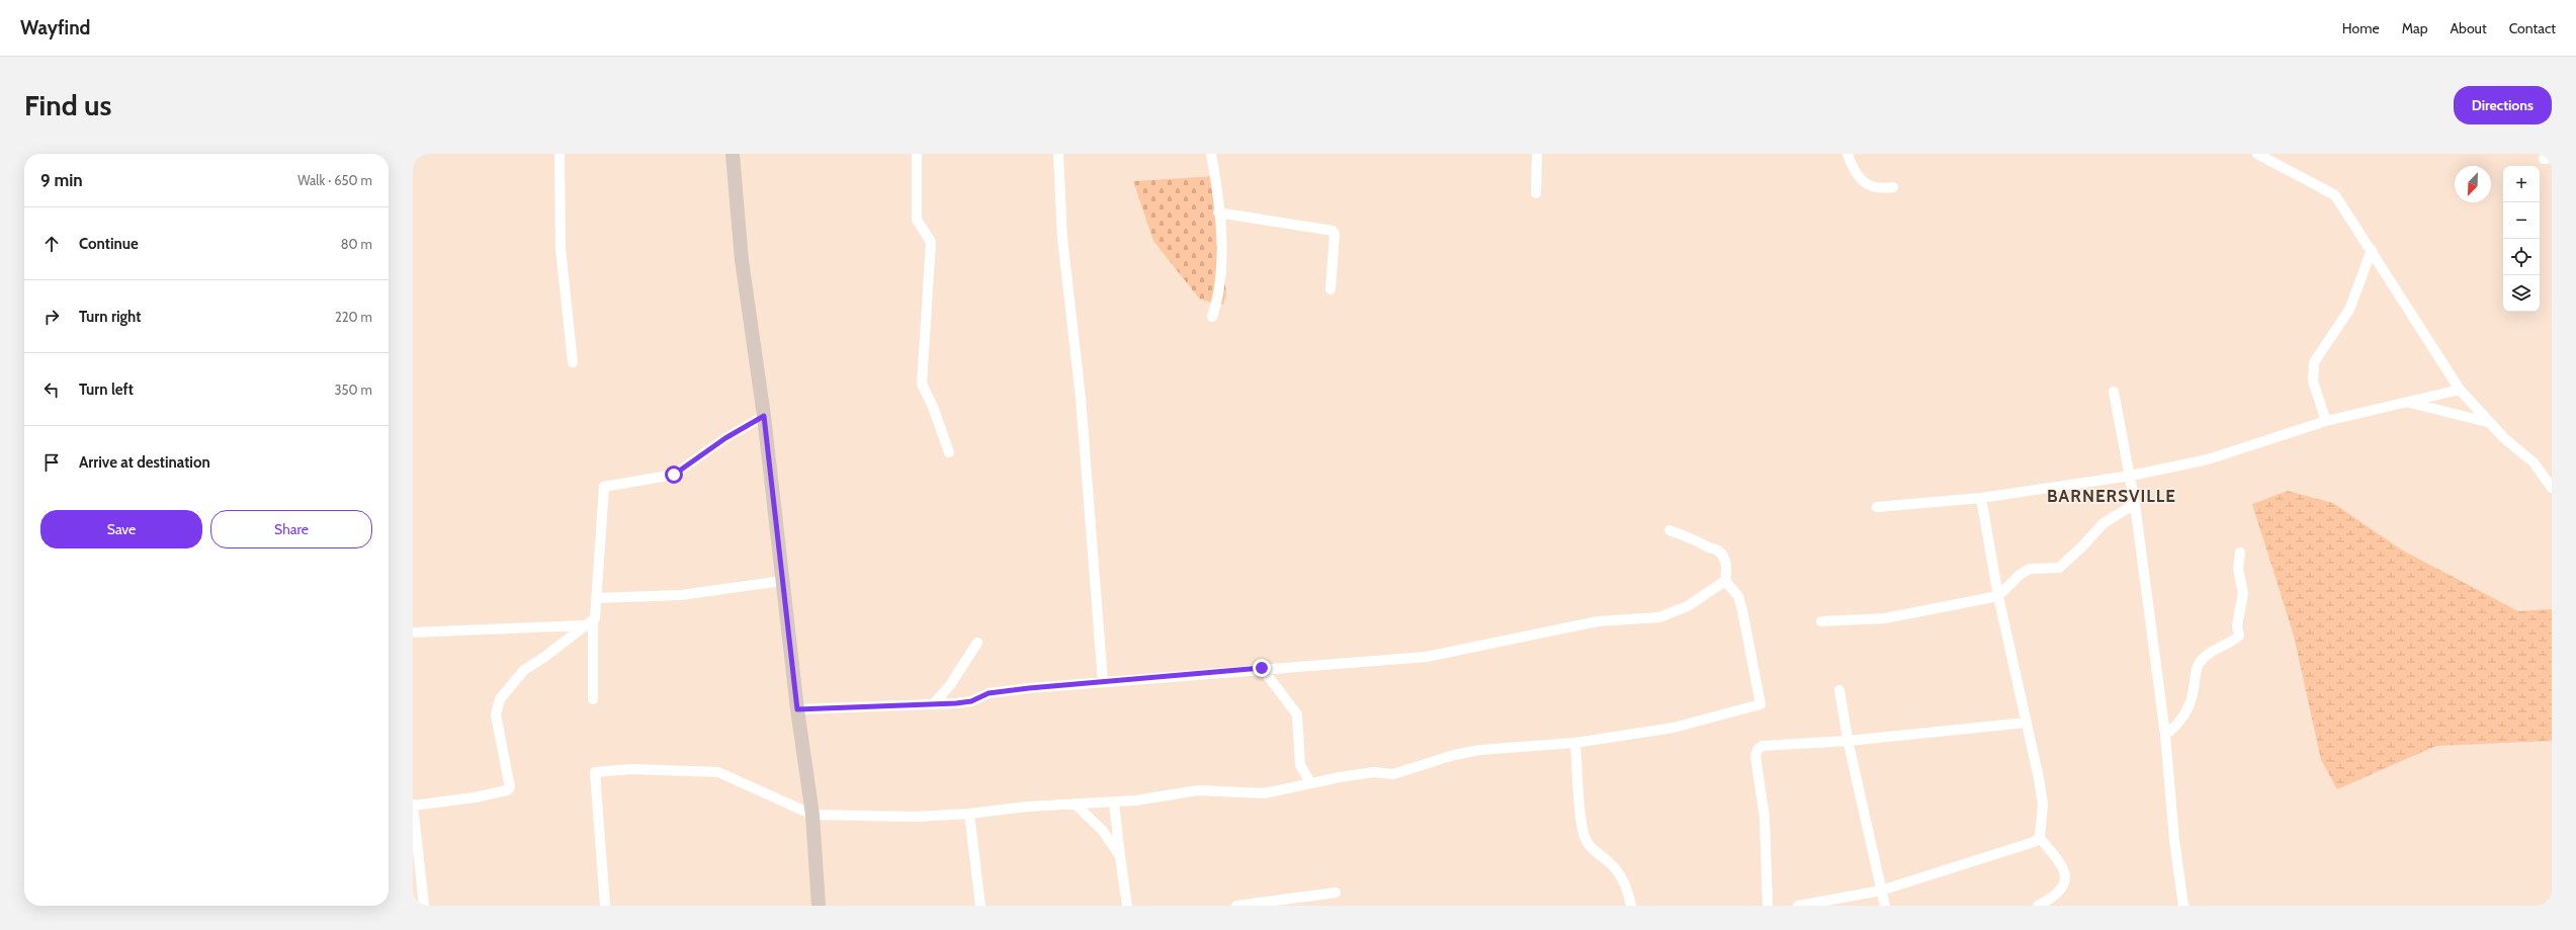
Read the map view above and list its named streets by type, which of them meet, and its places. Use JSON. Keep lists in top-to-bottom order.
{
  "districts": ["BARNERSVILLE"],
  "north": "bottom left",
  "page": {
    "header": "Wayfind",
    "nav": [
      "Home",
      "Map",
      "About",
      "Contact"
    ],
    "buttons": [
      "Directions",
      ["Save", "Share"]
    ],
    "title": "Find us",
    "heading": ["9 min", "Walk · 650 m"],
    "map_buttons": ["+", "−"],
    "list": [
      ["Continue", "80 m"],
      ["Turn right", "220 m"],
      ["Turn left", "350 m"],
      "Arrive at destination"
    ]
  }
}
